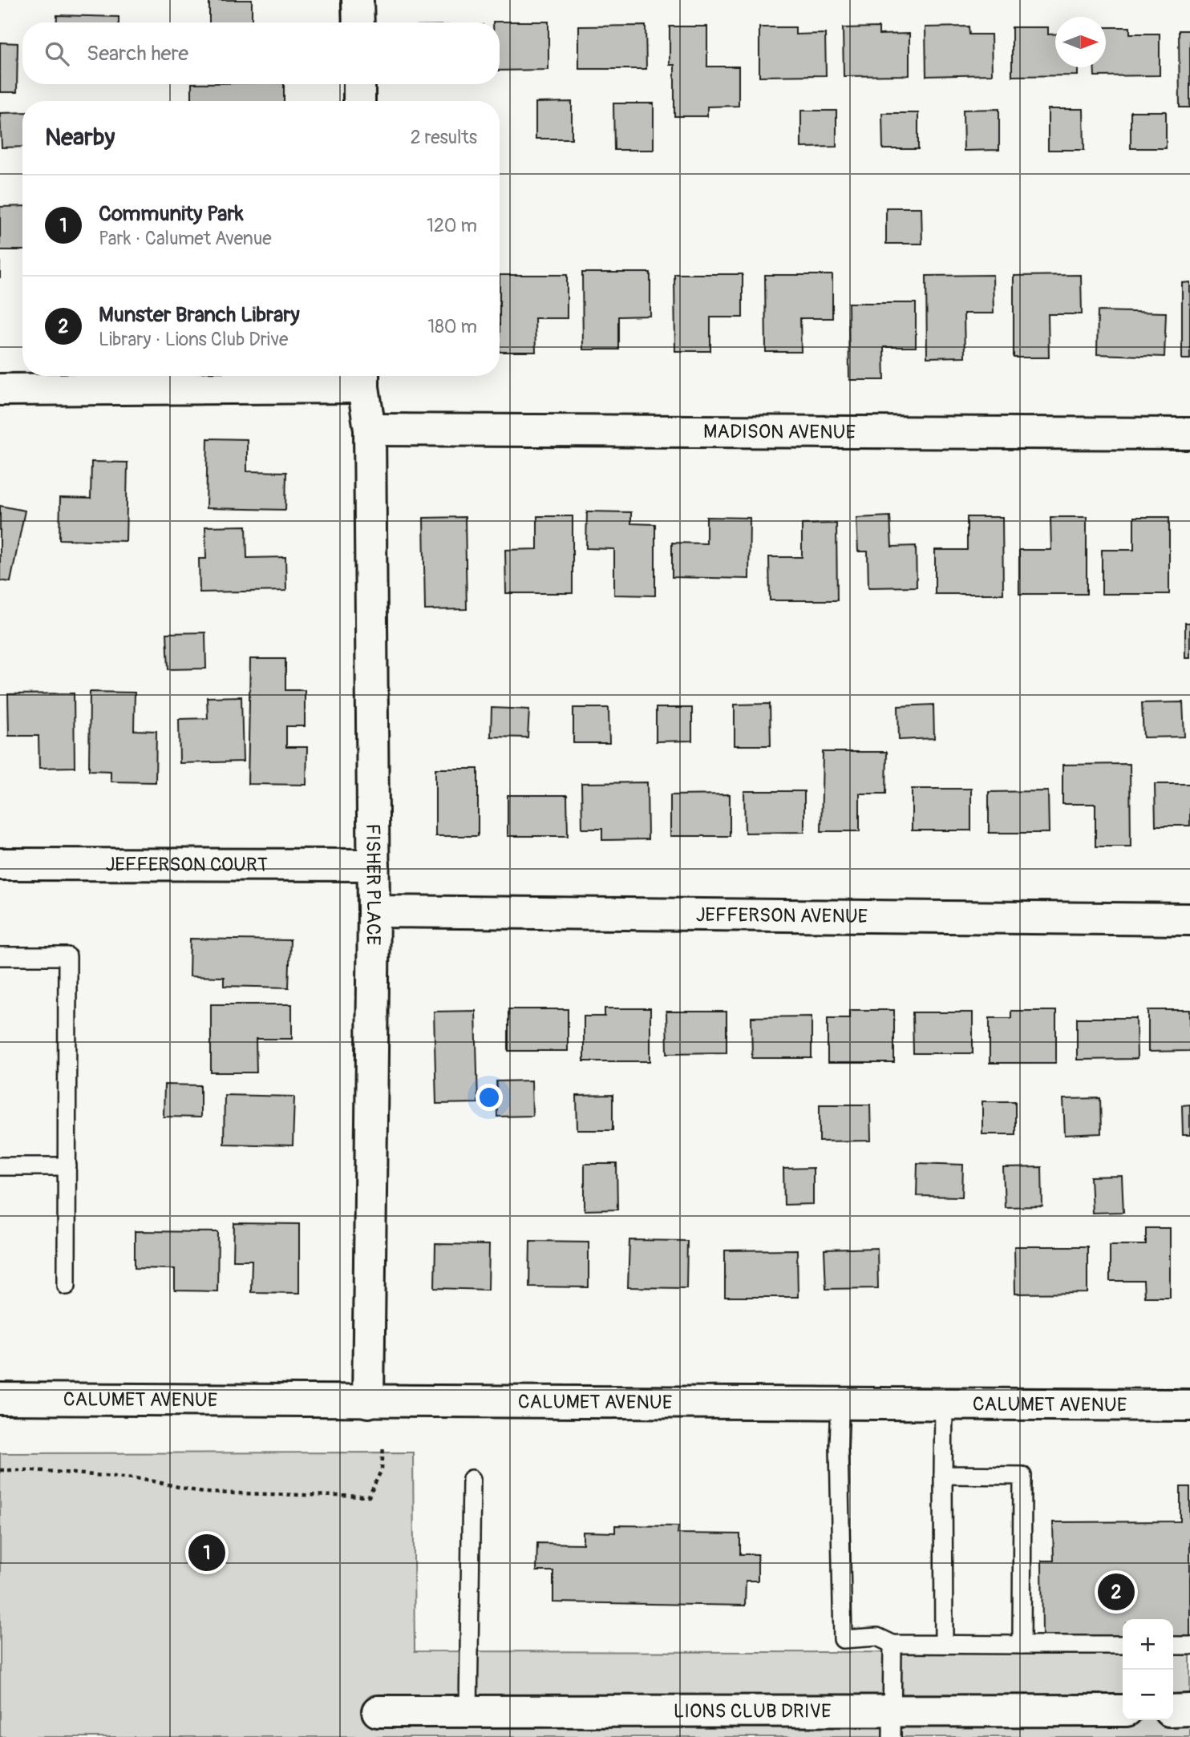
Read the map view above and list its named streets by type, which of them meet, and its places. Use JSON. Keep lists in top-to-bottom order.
{
  "streets": {
    "street": [
      "MADISON AVENUE",
      "JEFFERSON COURT",
      "FISHER PLACE",
      "JEFFERSON AVENUE",
      "CALUMET AVENUE",
      "LIONS CLUB DRIVE"
    ]
  },
  "crossings": [
    ["MADISON AVENUE", "FISHER PLACE"],
    ["JEFFERSON COURT", "FISHER PLACE"],
    ["FISHER PLACE", "JEFFERSON AVENUE"],
    ["FISHER PLACE", "CALUMET AVENUE"]
  ],
  "north": "right",
  "page": {
    "search": "Search here",
    "heading": ["Nearby", "2 results"],
    "list": [
      {
        "mark": "1",
        "name": "Community Park",
        "note": "Park · Calumet Avenue",
        "value": "120 m"
      },
      {
        "mark": "2",
        "name": "Munster Branch Library",
        "note": "Library · Lions Club Drive",
        "value": "180 m"
      }
    ],
    "pins": ["1", "2"],
    "map_buttons": ["+", "−"]
  }
}
